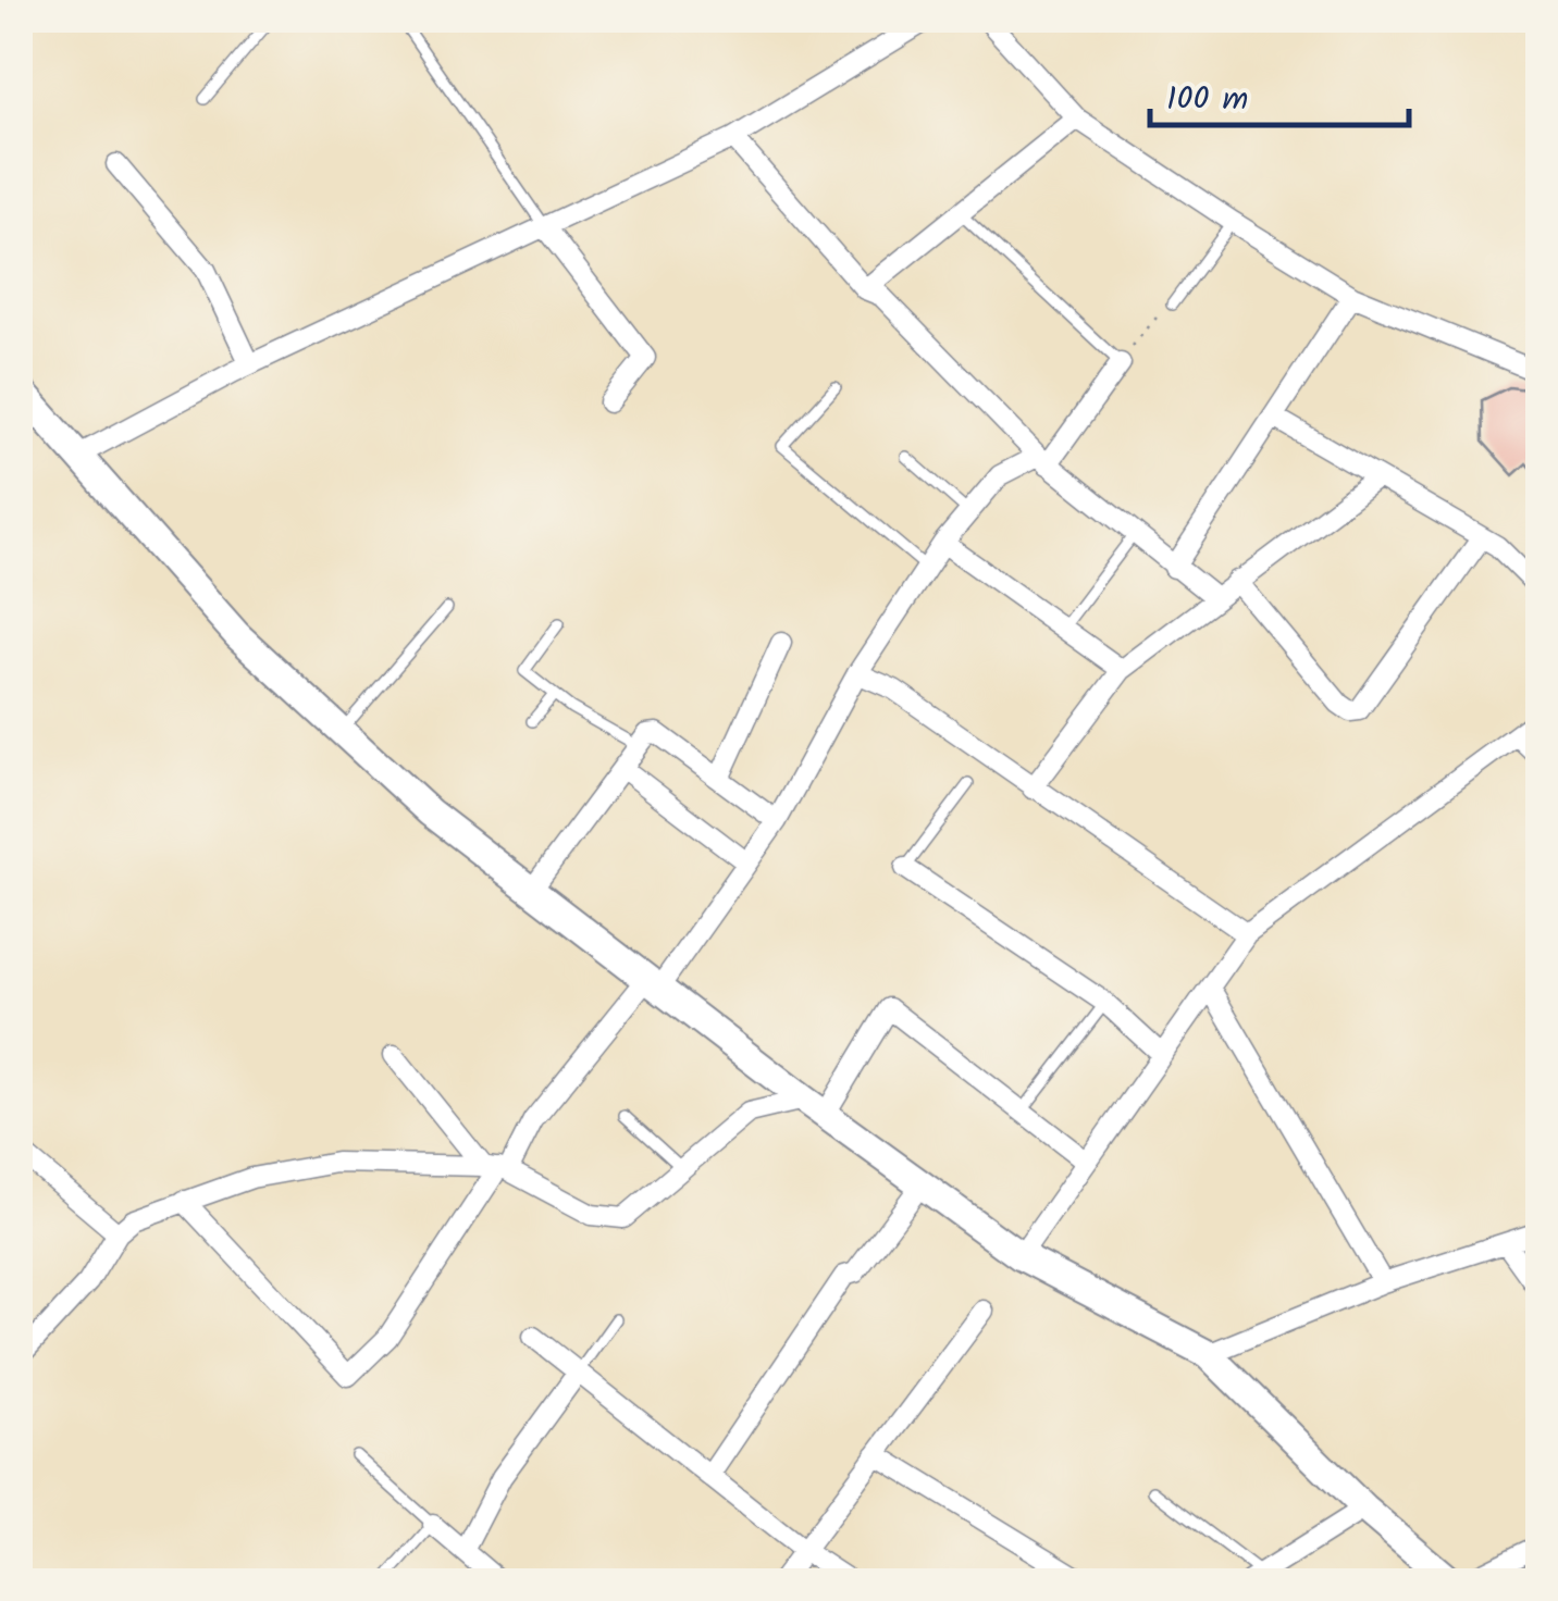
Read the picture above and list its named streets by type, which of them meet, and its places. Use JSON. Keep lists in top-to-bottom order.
{
  "scale_bar": "100 m"
}
